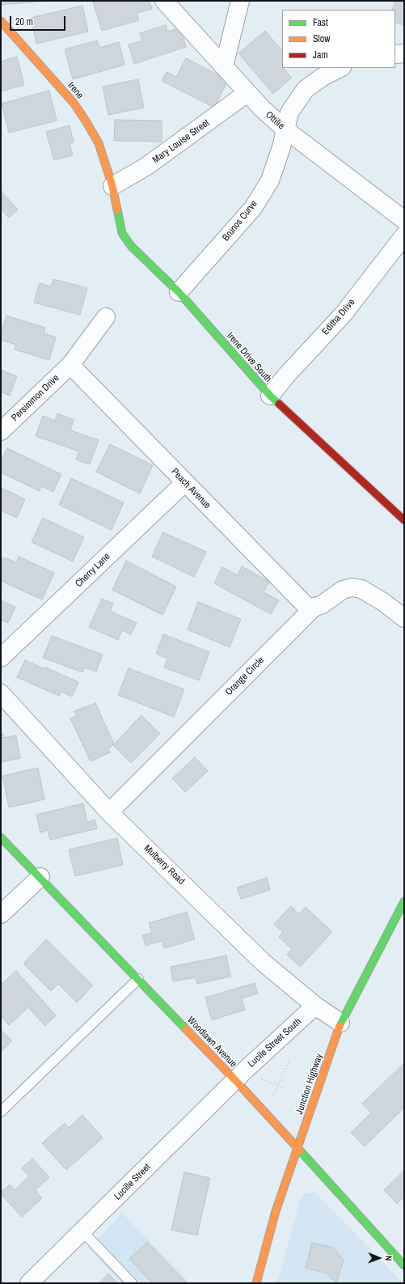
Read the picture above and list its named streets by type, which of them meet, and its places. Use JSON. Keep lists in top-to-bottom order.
{
  "streets": {
    "street": [
      "Irene",
      "Ottilie",
      "Mary Louise Street",
      "Brunos Curve",
      "Editha Drive",
      "Irene Drive South",
      "Persimmon Drive",
      "Peach Avenue",
      "Cherry Lane",
      "Orange Circle",
      "Mulberry Road",
      "Woodlawn Avenue",
      "Lucile Street South",
      "Junction Highway",
      "Lucille Street"
    ]
  },
  "crossings": [
    ["Irene", "Mary Louise Street"],
    ["Irene", "Irene Drive South"],
    ["Ottilie", "Mary Louise Street"],
    ["Ottilie", "Brunos Curve"],
    ["Mary Louise Street", "Irene Drive South"],
    ["Brunos Curve", "Irene Drive South"],
    ["Editha Drive", "Irene Drive South"],
    ["Persimmon Drive", "Peach Avenue"],
    ["Peach Avenue", "Cherry Lane"],
    ["Peach Avenue", "Orange Circle"],
    ["Orange Circle", "Mulberry Road"],
    ["Mulberry Road", "Lucile Street South"],
    ["Mulberry Road", "Junction Highway"],
    ["Woodlawn Avenue", "Lucile Street South"],
    ["Woodlawn Avenue", "Junction Highway"],
    ["Woodlawn Avenue", "Lucille Street"],
    ["Lucile Street South", "Lucille Street"]
  ],
  "legend": ["Fast", "Slow", "Jam"],
  "scale_bar": "20 m",
  "north": "right"
}
